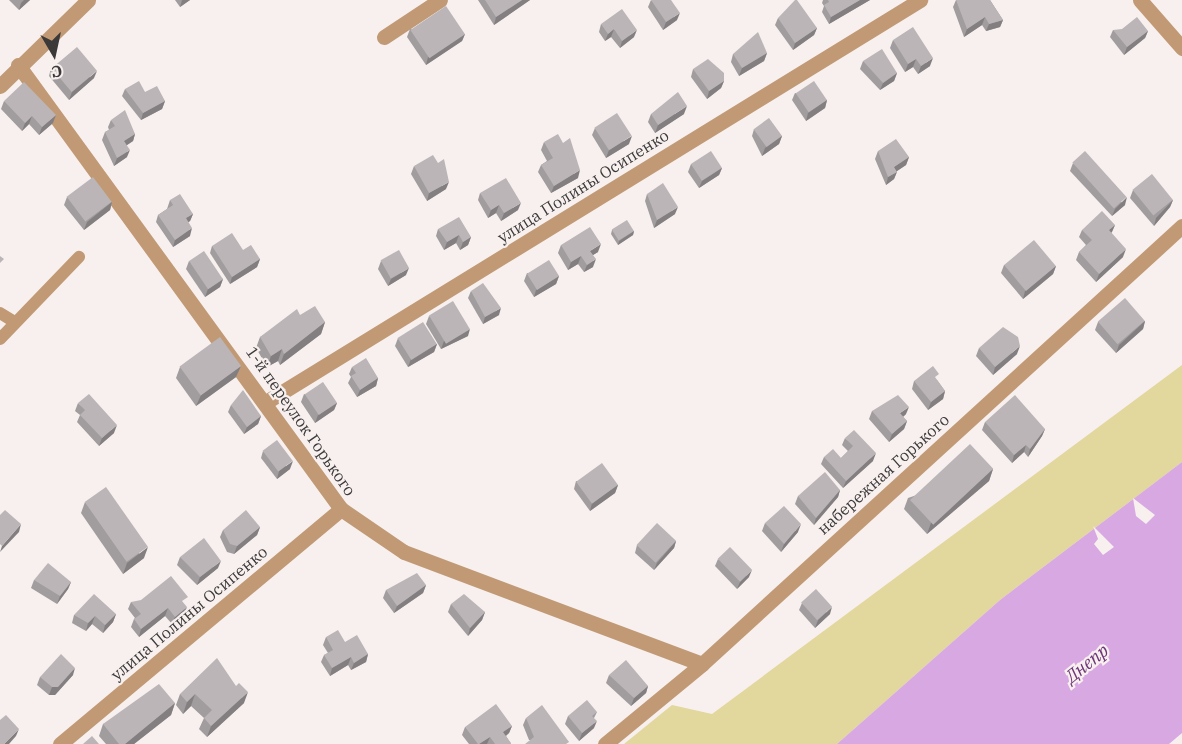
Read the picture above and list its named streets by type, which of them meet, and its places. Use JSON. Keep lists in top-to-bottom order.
{
  "streets": {
    "street": ["улица Полины Осипенко", "1-й переулок Горького", "набережная Горького"]
  },
  "crossings": [
    ["улица Полины Осипенко", "1-й переулок Горького"],
    ["1-й переулок Горького", "набережная Горького"]
  ],
  "water": ["Днепр"],
  "north": "bottom"
}
